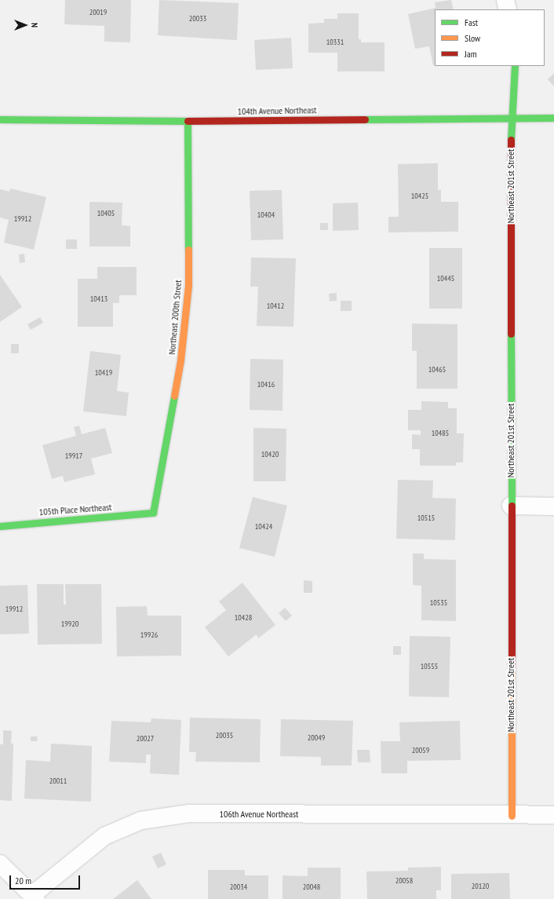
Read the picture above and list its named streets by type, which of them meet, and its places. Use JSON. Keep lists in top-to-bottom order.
{
  "streets": {
    "street": [
      "104th Avenue Northeast",
      "Northeast 201st Street",
      "Northeast 200th Street",
      "105th Place Northeast",
      "106th Avenue Northeast"
    ]
  },
  "crossings": [
    ["104th Avenue Northeast", "Northeast 201st Street"],
    ["104th Avenue Northeast", "Northeast 200th Street"],
    ["Northeast 201st Street", "106th Avenue Northeast"],
    ["Northeast 200th Street", "105th Place Northeast"]
  ],
  "house_numbers": [
    "20019",
    "20033",
    "10331",
    "10425",
    "10405",
    "10404",
    "19912",
    "10445",
    "10413",
    "10412",
    "10465",
    "10419",
    "10416",
    "10485",
    "10420",
    "19917",
    "10515",
    "10424",
    "10535",
    "19912",
    "10428",
    "19920",
    "19926",
    "10555",
    "20035",
    "20049",
    "20027",
    "20059",
    "20011",
    "20058",
    "20120",
    "20034",
    "20048"
  ],
  "legend": ["Fast", "Slow", "Jam"],
  "scale_bar": "20 m",
  "north": "right"
}
